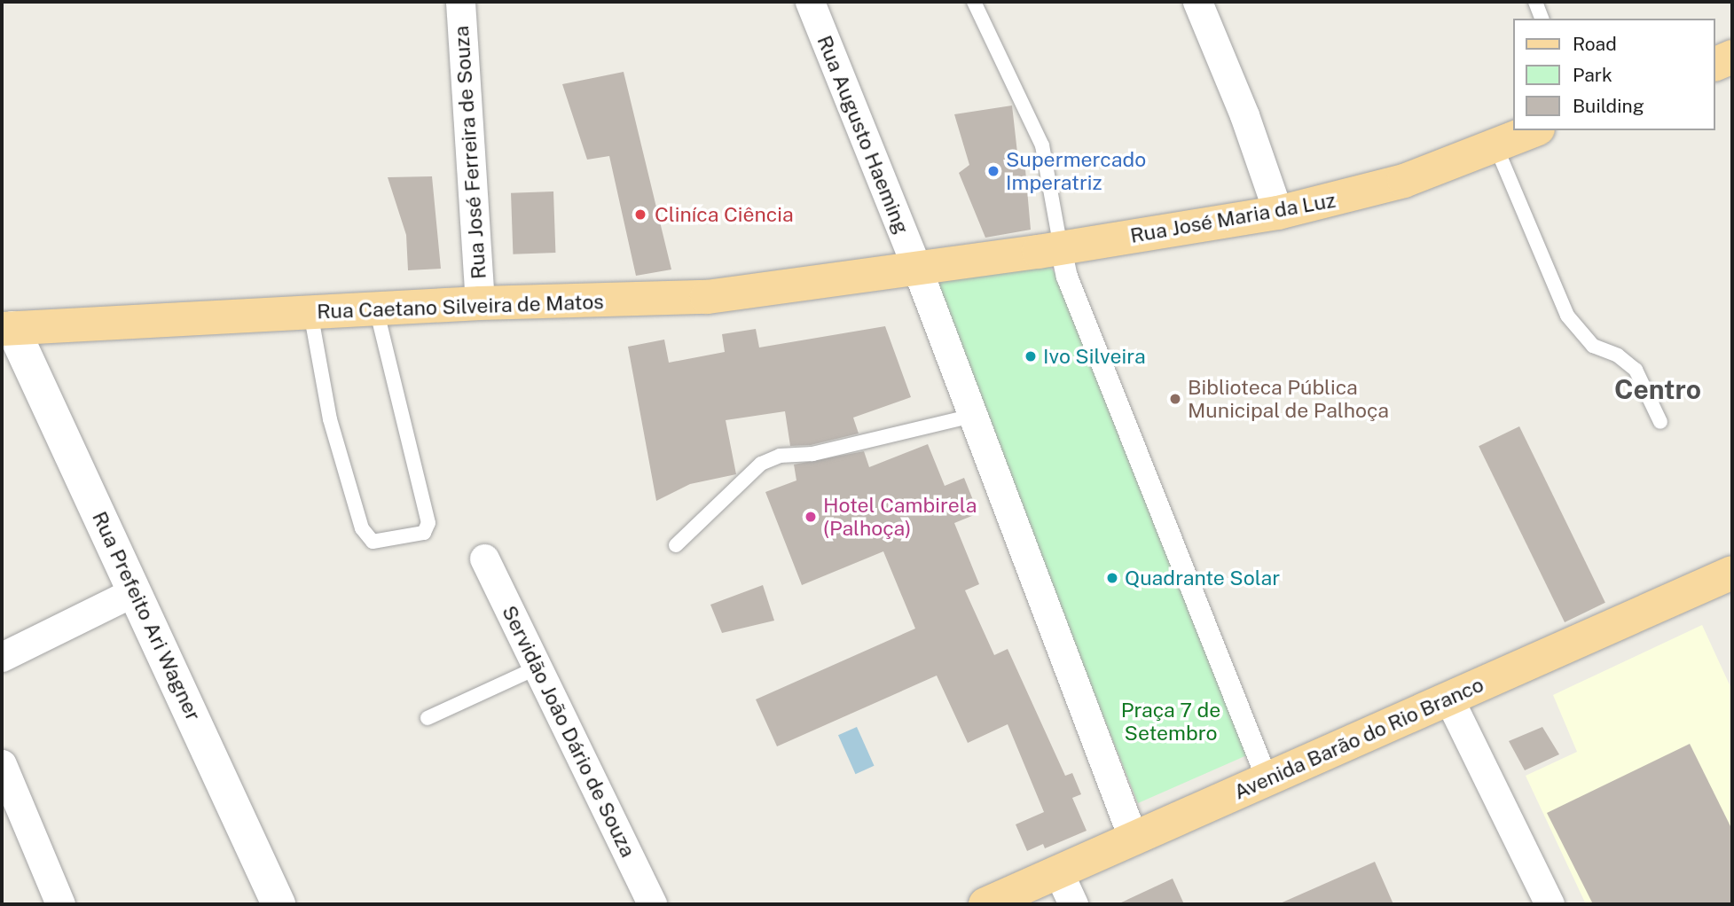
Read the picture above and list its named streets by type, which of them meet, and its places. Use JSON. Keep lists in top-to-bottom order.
{
  "streets": {
    "main road": ["Rua José Maria da Luz", "Rua Caetano Silveira de Matos", "Avenida Barão do Rio Branco"],
    "street": [
      "Rua Augusto Haeming",
      "Rua José Ferreira de Souza",
      "Rua Prefeito Ari Wagner",
      "Servidão João Dário de Souza"
    ]
  },
  "crossings": [
    ["Rua Augusto Haeming", "Rua José Maria da Luz"],
    ["Rua Augusto Haeming", "Rua Caetano Silveira de Matos"],
    ["Rua José Ferreira de Souza", "Rua Caetano Silveira de Matos"],
    ["Rua José Maria da Luz", "Rua Caetano Silveira de Matos"],
    ["Rua Caetano Silveira de Matos", "Rua Prefeito Ari Wagner"]
  ],
  "districts": ["Centro"],
  "parks": ["Praça 7 de Setembro"],
  "places": [
    "Supermercado Imperatriz",
    "Cliníca Ciência",
    "Ivo Silveira",
    "Biblioteca Pública Municipal de Palhoça",
    "Hotel Cambirela (Palhoça)",
    "Quadrante Solar"
  ],
  "legend": ["Road", "Park", "Building"]
}
